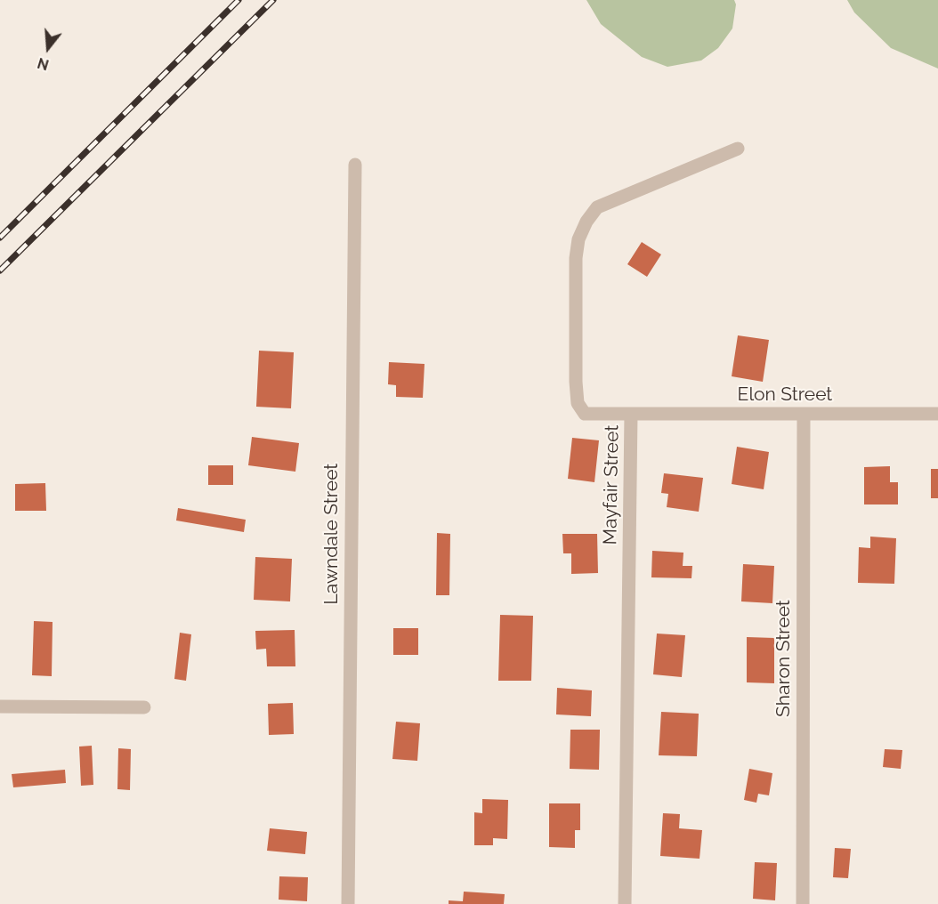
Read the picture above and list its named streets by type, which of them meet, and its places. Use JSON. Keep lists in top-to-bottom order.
{
  "streets": {
    "street": [
      "Elon Street",
      "Mayfair Street",
      "Lawndale Street",
      "Sharon Street"
    ]
  },
  "crossings": [
    ["Elon Street", "Mayfair Street"],
    ["Elon Street", "Sharon Street"]
  ],
  "north": "bottom"
}
